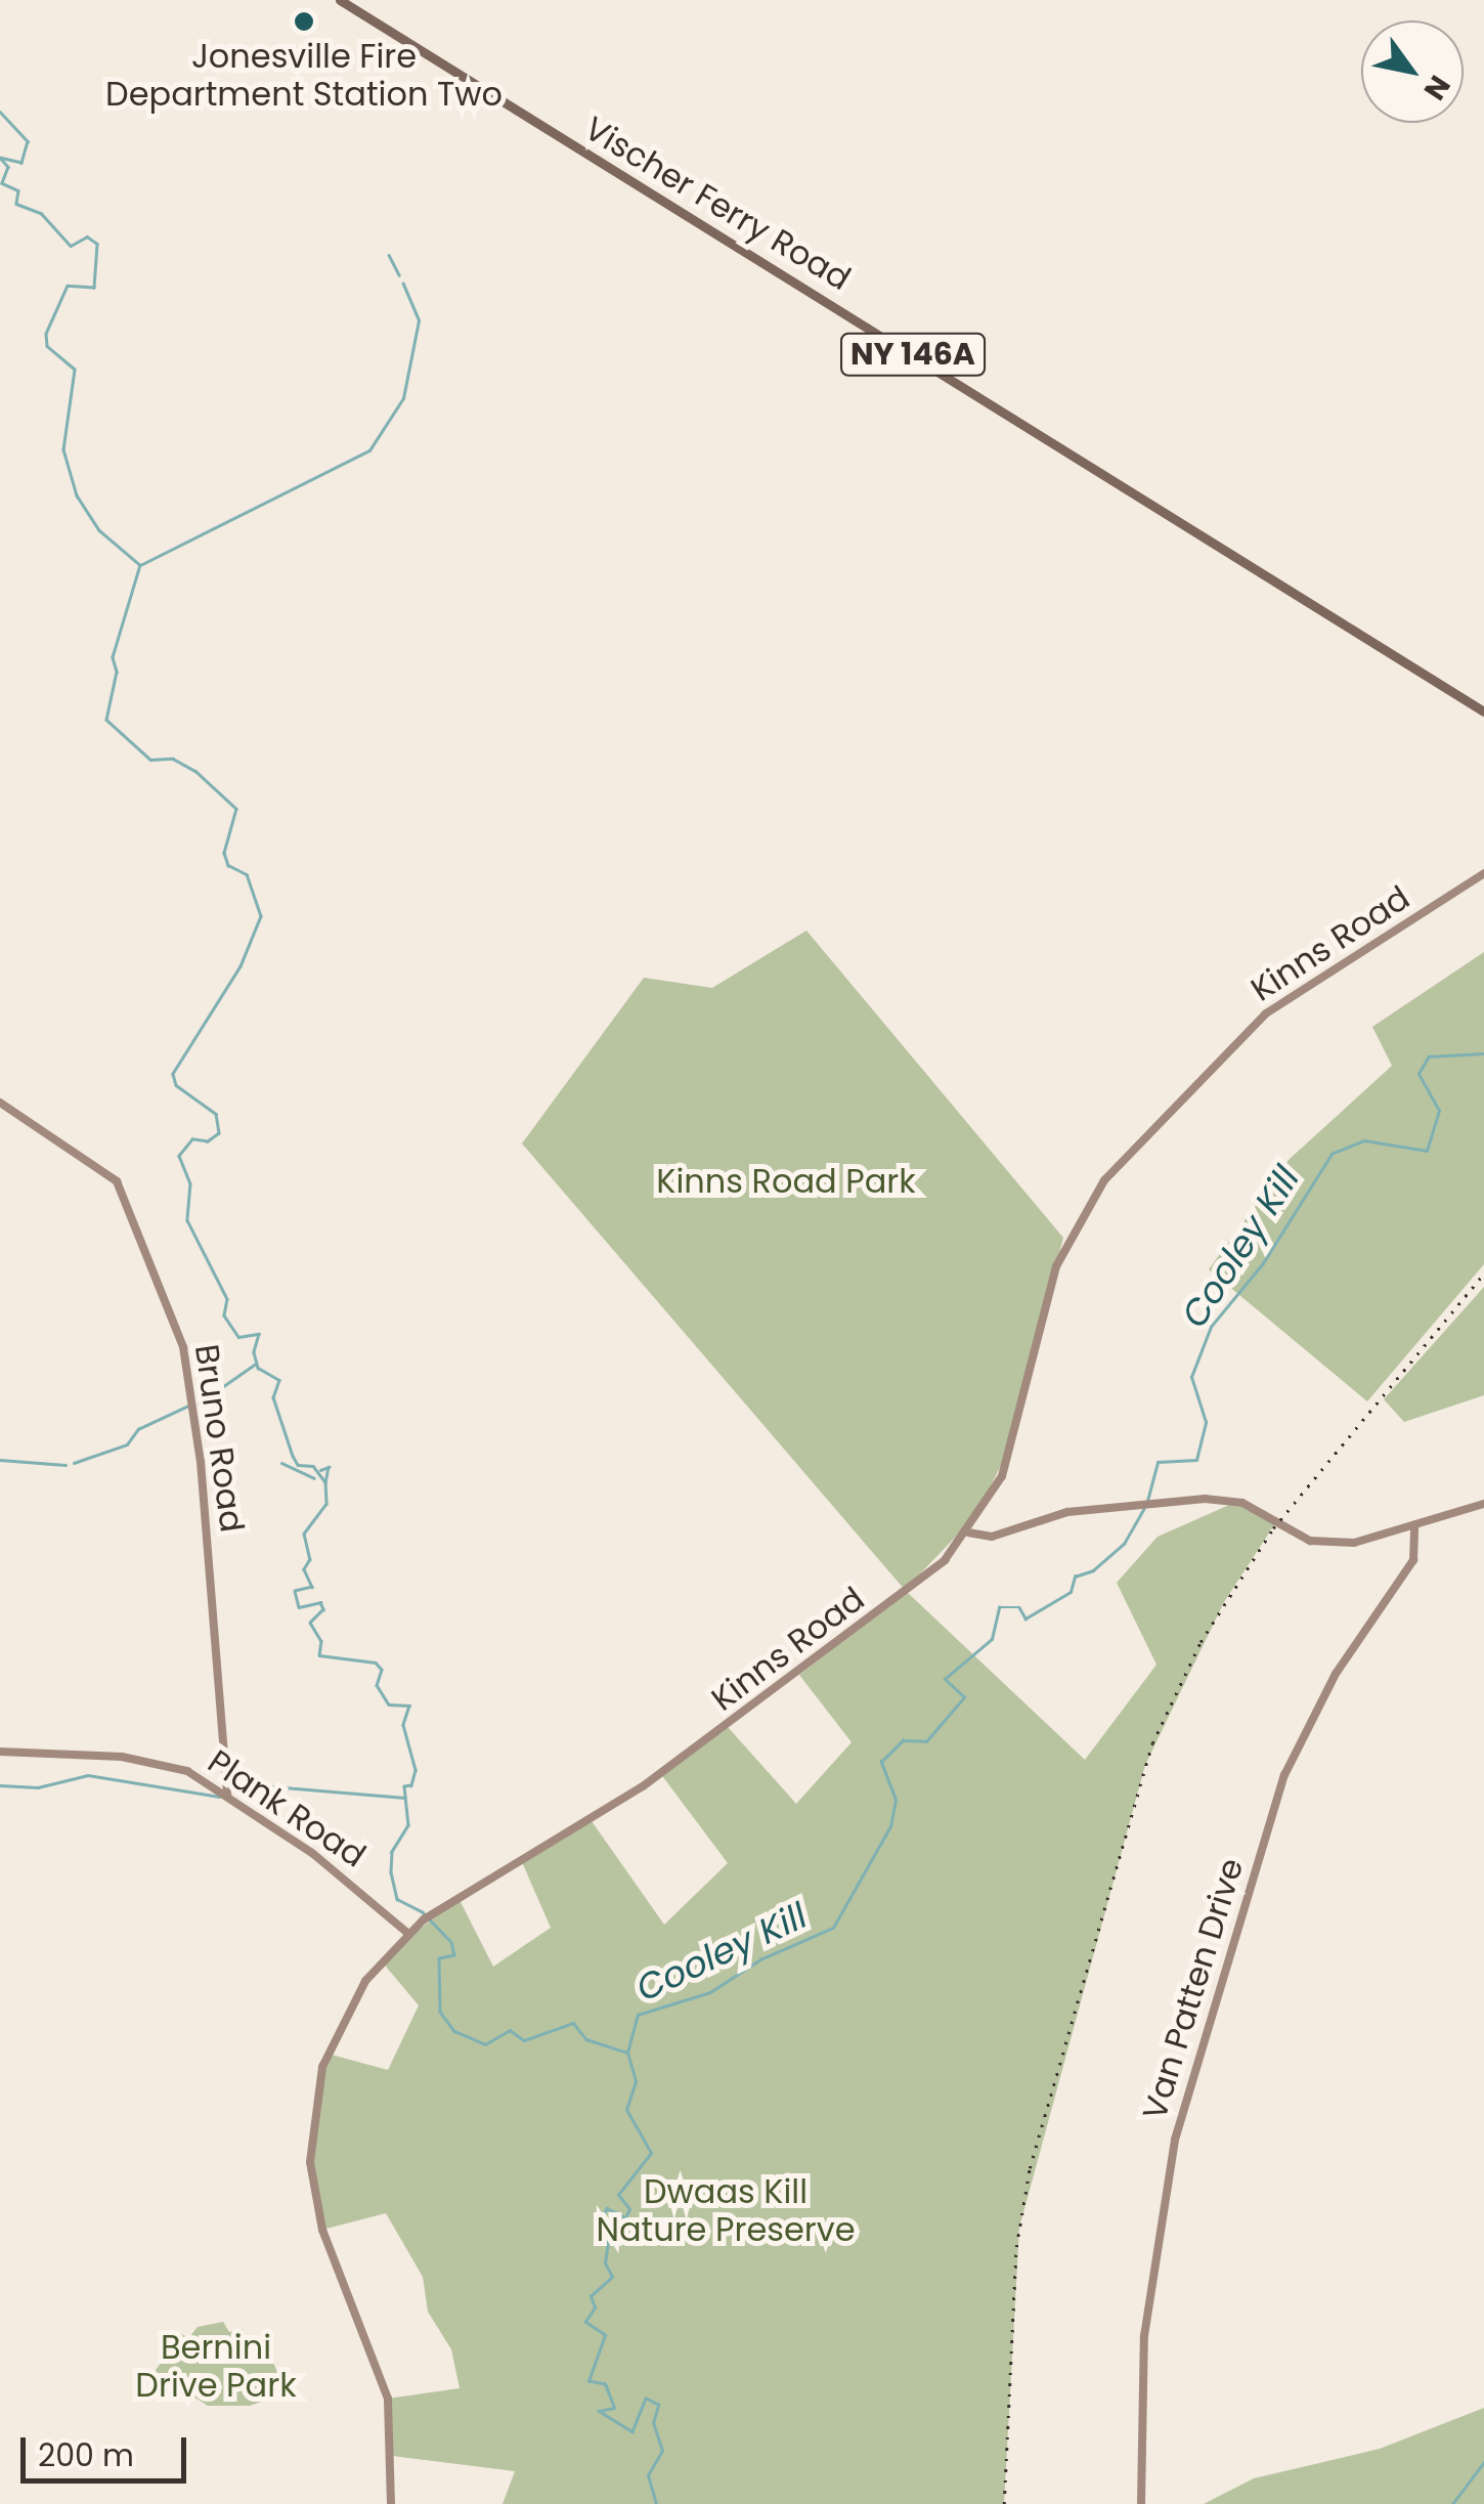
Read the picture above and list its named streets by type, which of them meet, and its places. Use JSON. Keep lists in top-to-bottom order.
{
  "streets": {
    "main road": ["Vischer Ferry Road", "NY 146A"],
    "street": [
      "Kinns Road",
      "Bruno Road",
      "Plank Road",
      "Van Patten Drive"
    ]
  },
  "crossings": [
    ["Kinns Road", "Plank Road"],
    ["Bruno Road", "Plank Road"]
  ],
  "water": ["Cooley Kill"],
  "parks": ["Kinns Road Park", "Dwaas Kill Nature Preserve", "Bernini Drive Park"],
  "places": ["Jonesville Fire Department Station Two"],
  "scale_bar": "200 m",
  "north": "bottom right"
}
